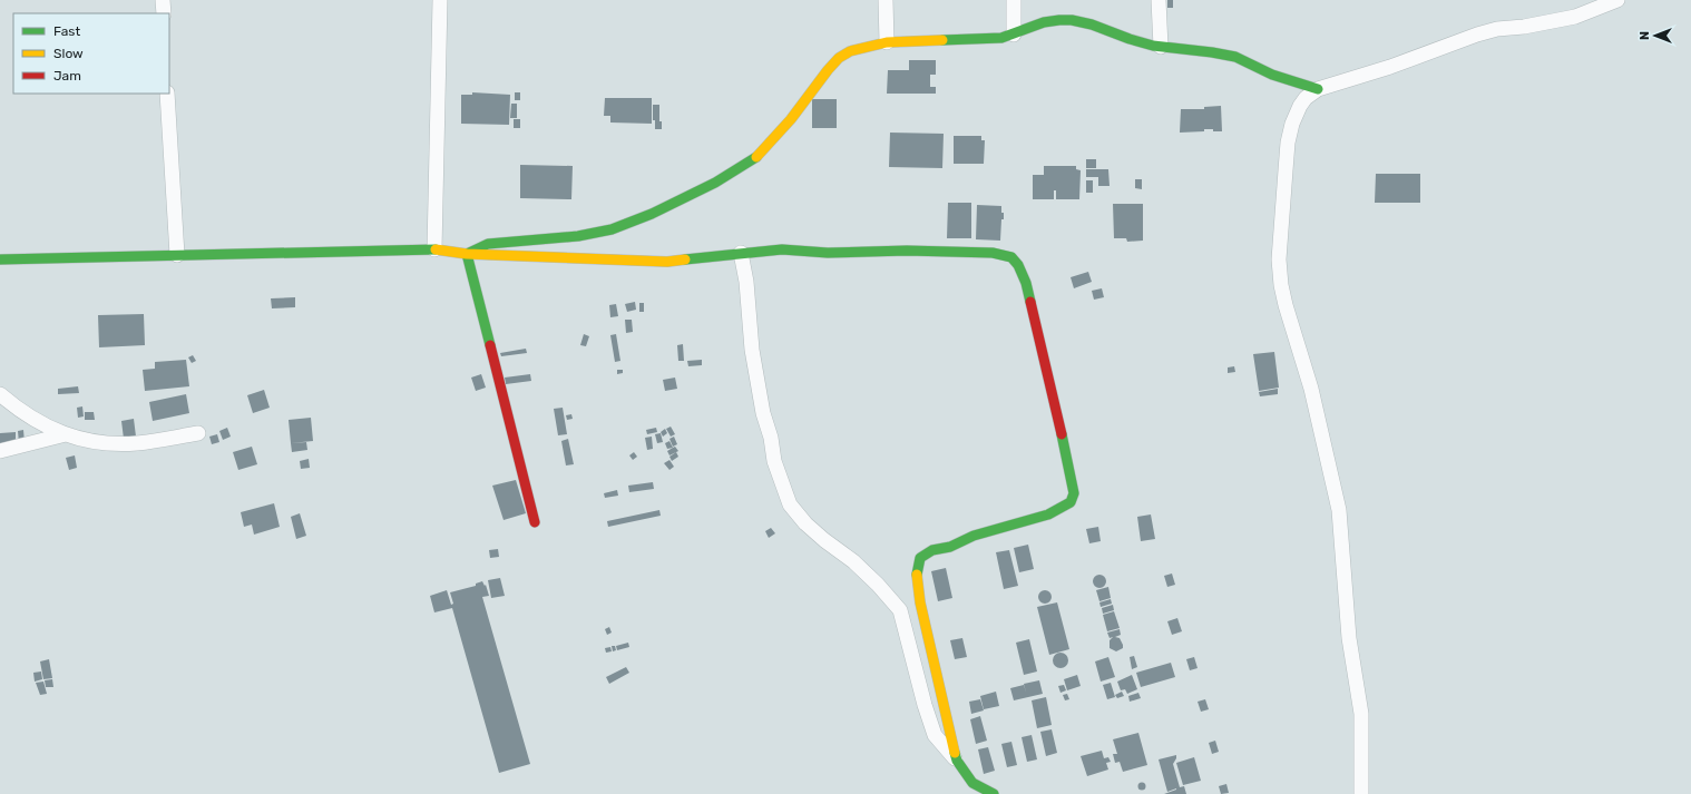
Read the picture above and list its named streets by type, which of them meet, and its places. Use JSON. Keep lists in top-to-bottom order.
{
  "legend": ["Fast", "Slow", "Jam"],
  "north": "left"
}
